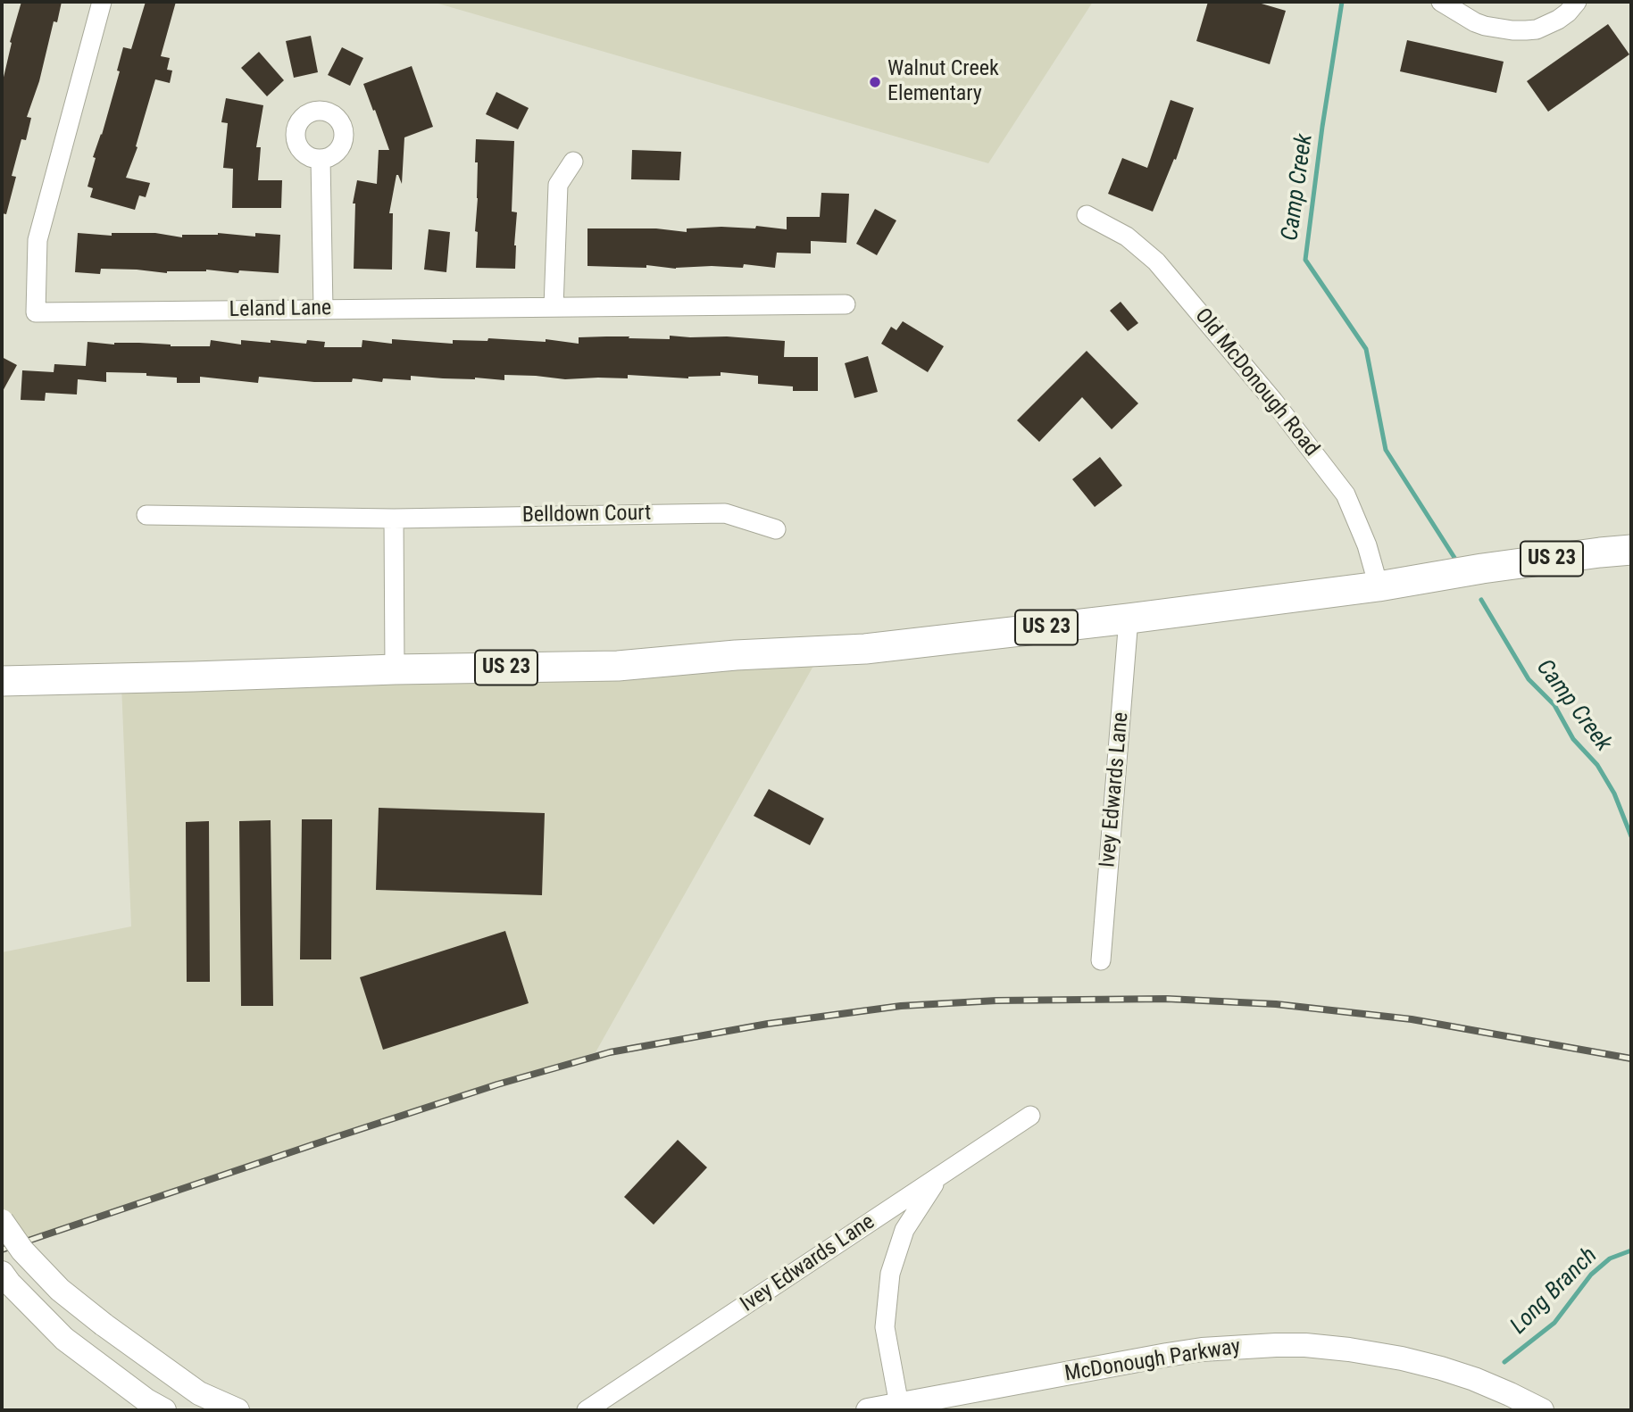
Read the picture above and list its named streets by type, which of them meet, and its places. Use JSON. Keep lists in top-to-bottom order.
{
  "streets": {
    "main road": ["US 23"],
    "street": [
      "Leland Lane",
      "Old McDonough Road",
      "Belldown Court",
      "Ivey Edwards Lane",
      "McDonough Parkway"
    ]
  },
  "crossings": [
    ["Old McDonough Road", "US 23"],
    ["US 23", "Ivey Edwards Lane"]
  ],
  "water": ["Camp Creek", "Long Branch"],
  "places": ["Walnut Creek Elementary"]
}
